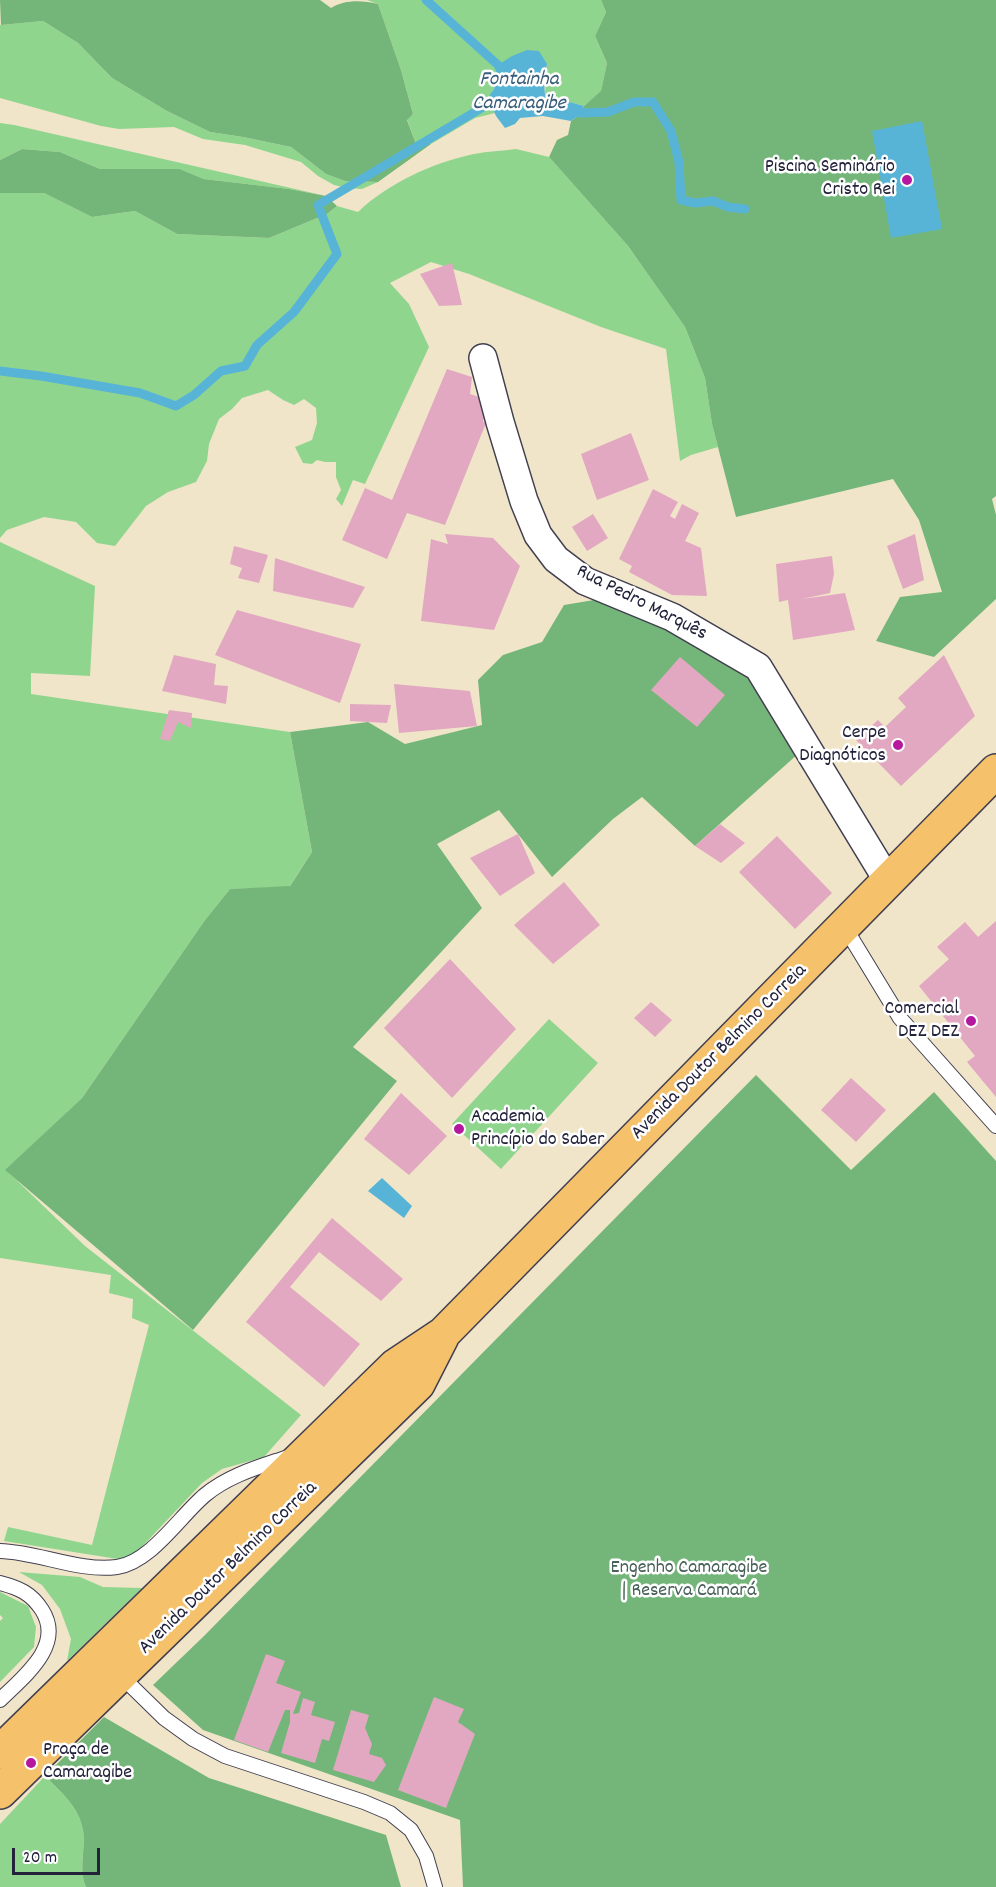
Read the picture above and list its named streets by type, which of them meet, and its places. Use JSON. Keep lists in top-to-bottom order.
{
  "streets": {
    "main road": ["Avenida Doutor Belmino Correia"],
    "street": ["Rua Pedro Marquês"]
  },
  "crossings": [
    ["Rua Pedro Marquês", "Avenida Doutor Belmino Correia"]
  ],
  "water": ["Fontainha Camaragibe"],
  "parks": ["Engenho Camaragibe | Reserva Camará"],
  "places": [
    "Piscina Seminário Cristo Rei",
    "Cerpe Diagnóticos",
    "Comercial DEZ DEZ",
    "Academia Princípio do Saber",
    "Praça de Camaragibe"
  ],
  "scale_bar": "20 m"
}
